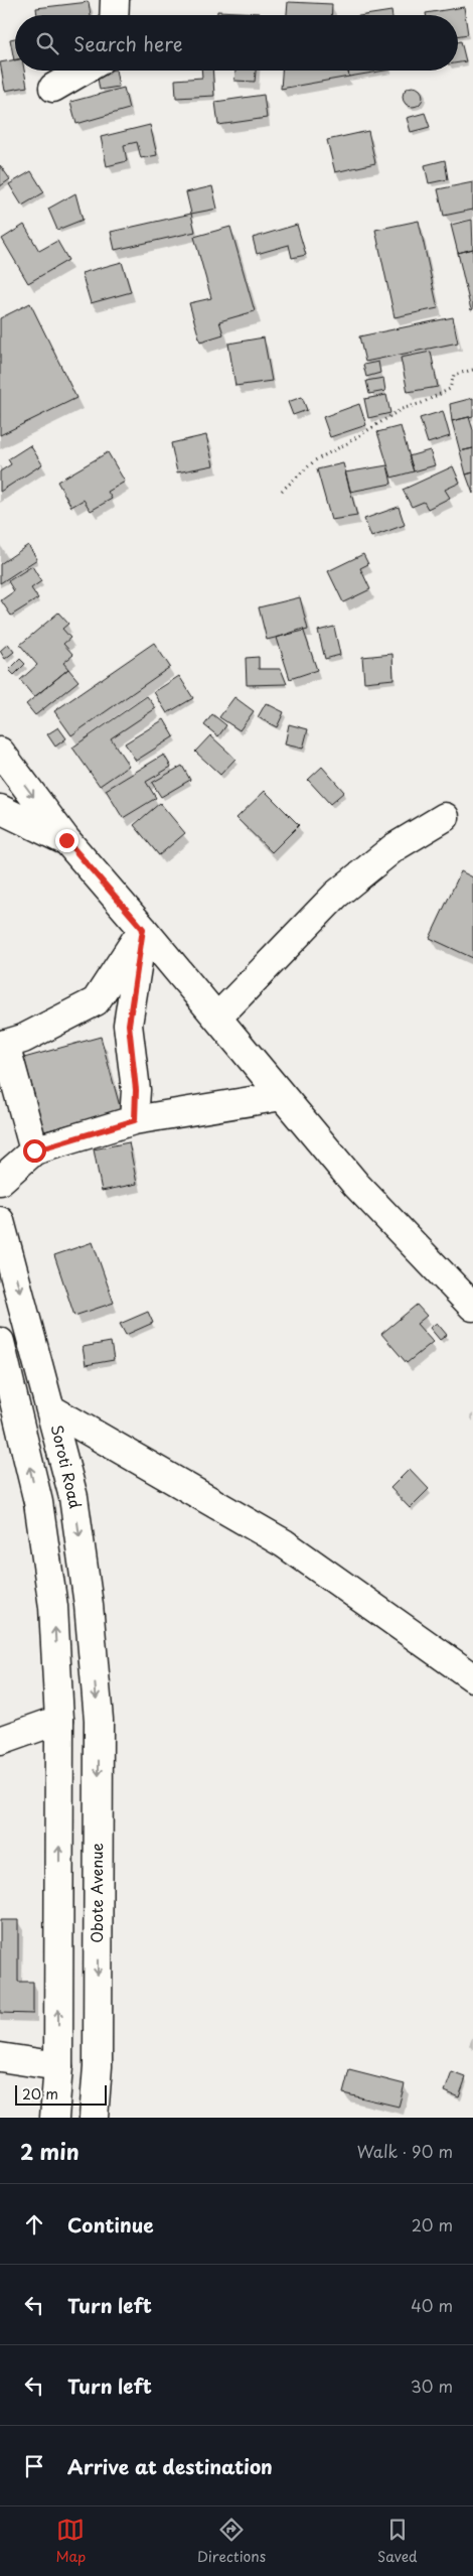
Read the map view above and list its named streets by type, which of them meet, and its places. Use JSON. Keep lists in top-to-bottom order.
{
  "streets": {
    "main road": ["Soroti Road", "Obote Avenue"]
  },
  "crossings": [
    ["Soroti Road", "Obote Avenue"]
  ],
  "scale_bar": "20 m",
  "page": {
    "search": "Search here",
    "scale": "20 m",
    "heading": ["2 min", "Walk · 90 m"],
    "list": [
      ["Continue", "20 m"],
      ["Turn left", "40 m"],
      ["Turn left", "30 m"],
      "Arrive at destination"
    ],
    "nav": ["Map", "Directions", "Saved"]
  }
}
